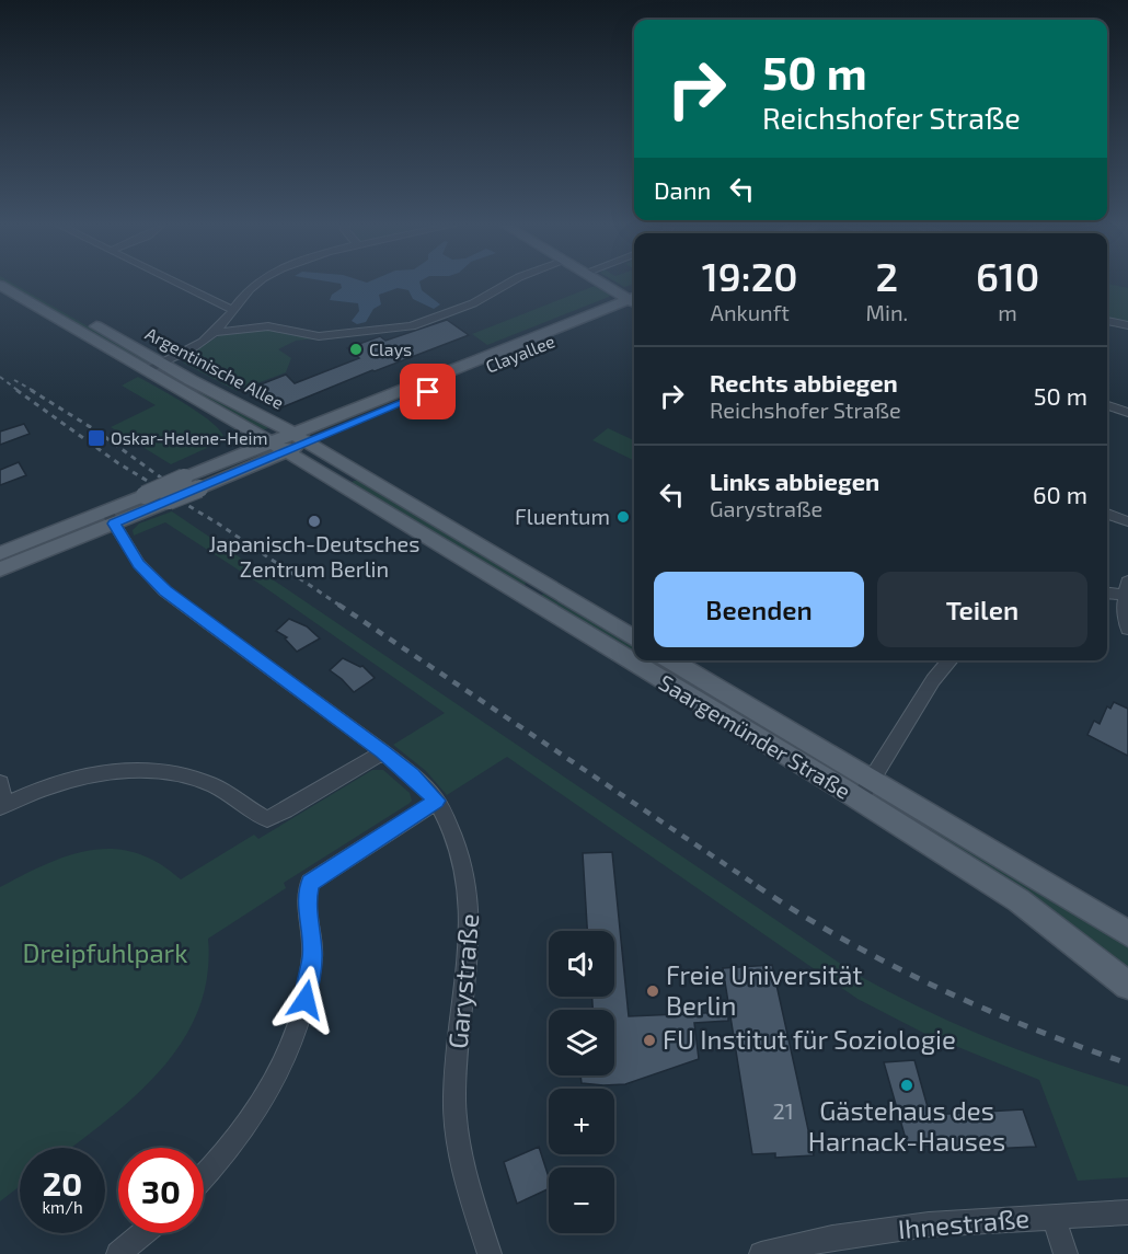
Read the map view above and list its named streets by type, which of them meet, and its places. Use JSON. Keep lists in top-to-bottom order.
{
  "streets": {
    "main road": ["Clayallee", "Argentinische Allee", "Saargemünder Straße"],
    "street": ["Garystraße", "Ihnestraße"]
  },
  "crossings": [
    ["Clayallee", "Argentinische Allee"],
    ["Clayallee", "Saargemünder Straße"],
    ["Clayallee", "Garystraße"],
    ["Argentinische Allee", "Saargemünder Straße"]
  ],
  "parks": ["Dreipfuhlpark"],
  "places": {
    "other": [
      "Clays",
      "Fluentum",
      "Japanisch-Deutsches Zentrum Berlin",
      "Freie Universität Berlin",
      "FU Institut für Soziologie",
      "Gästehaus des Harnack-Hauses"
    ],
    "transit": ["Oskar-Helene-Heim"]
  },
  "house_numbers": ["21"],
  "page": {
    "turn": ["50 m", "Reichshofer Straße"],
    "then": "Dann",
    "eta": [
      "19:20",
      "Ankunft",
      "2",
      "Min.",
      "610",
      "m"
    ],
    "list": [
      {
        "name": "Rechts abbiegen",
        "note": "Reichshofer Straße",
        "value": "50 m"
      },
      {
        "name": "Links abbiegen",
        "note": "Garystraße",
        "value": "60 m"
      }
    ],
    "buttons": ["Beenden", "Teilen"],
    "map_buttons": ["+", "−"],
    "speed": "20 km/h",
    "limit": "30"
  }
}
